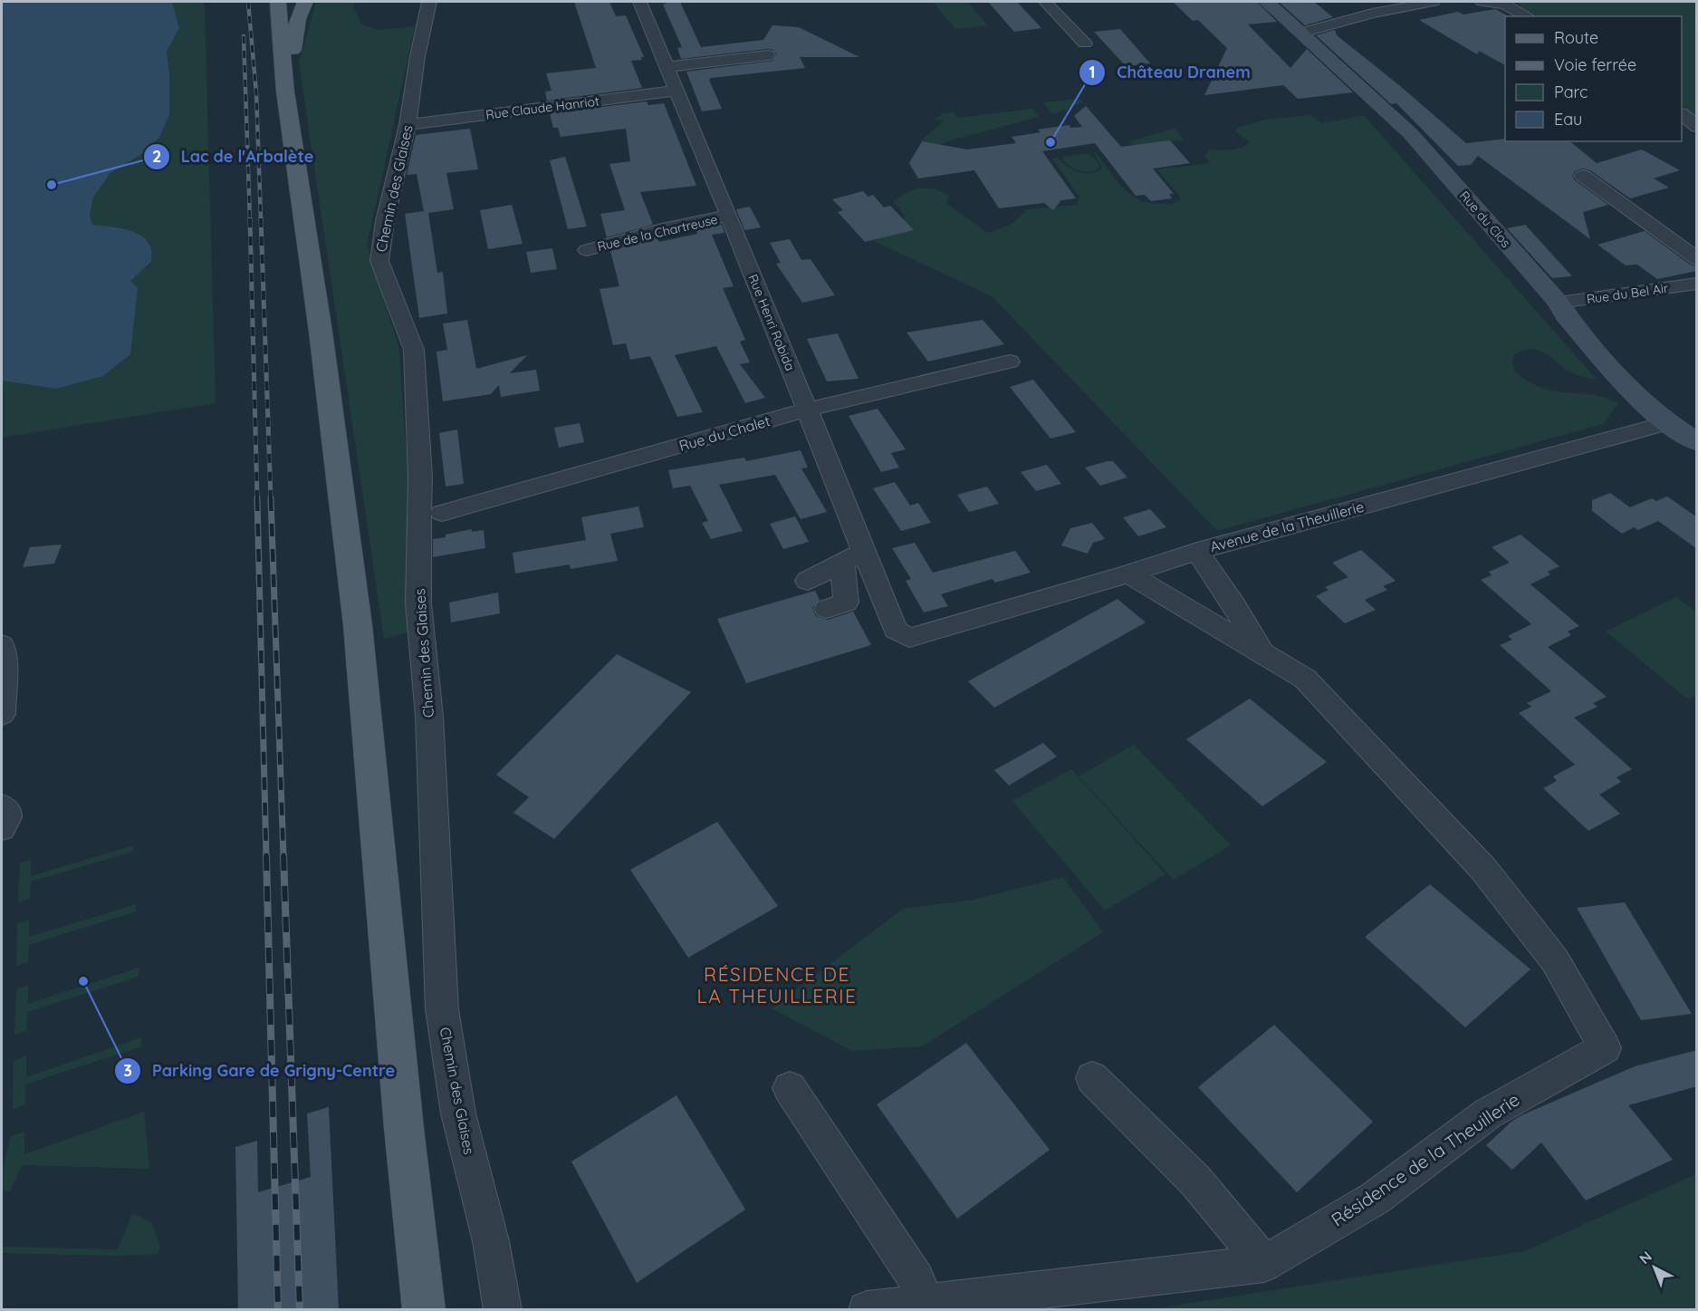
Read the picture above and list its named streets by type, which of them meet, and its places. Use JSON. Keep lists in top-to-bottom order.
{
  "streets": {
    "street": [
      "Rue Claude Hanriot",
      "Chemin des Glaises",
      "Rue du Clos",
      "Rue de la Chartreuse",
      "Rue du Bel Air",
      "Rue Henri Robida",
      "Rue du Chalet",
      "Avenue de la Theuillerie",
      "Résidence de la Theuillerie"
    ]
  },
  "crossings": [
    ["Rue Claude Hanriot", "Chemin des Glaises"],
    ["Rue Claude Hanriot", "Rue Henri Robida"],
    ["Rue du Clos", "Rue du Bel Air"],
    ["Rue du Clos", "Avenue de la Theuillerie"],
    ["Rue de la Chartreuse", "Rue Henri Robida"],
    ["Rue Henri Robida", "Rue du Chalet"],
    ["Rue Henri Robida", "Avenue de la Theuillerie"],
    ["Avenue de la Theuillerie", "Résidence de la Theuillerie"]
  ],
  "districts": ["RÉSIDENCE DE LA THEUILLERIE"],
  "places": ["Château Dranem", "Lac de l'Arbalète", "Parking Gare de Grigny-Centre"],
  "legend": [
    "Route",
    "Voie ferrée",
    "Parc",
    "Eau"
  ],
  "north": "top left"
}
